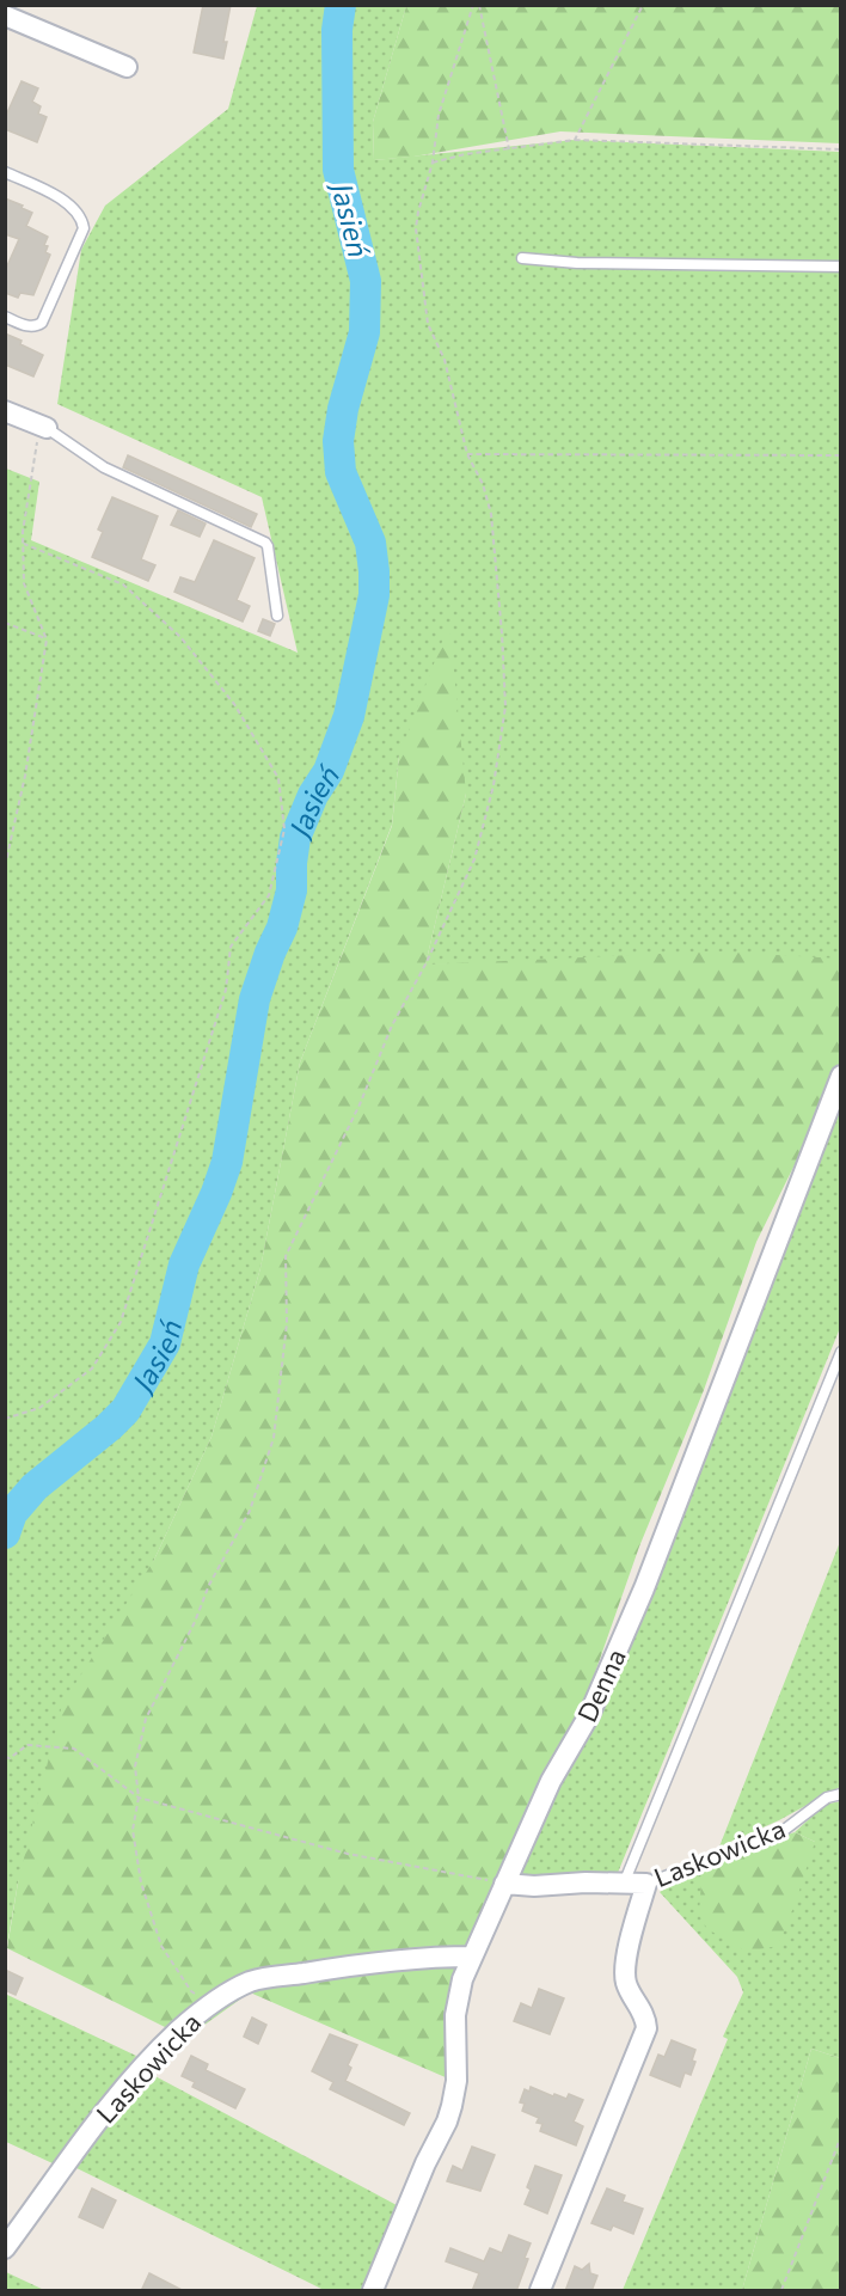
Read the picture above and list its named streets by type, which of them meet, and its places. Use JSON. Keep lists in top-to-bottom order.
{
  "streets": {
    "street": ["Denna", "Laskowicka"]
  },
  "crossings": [
    ["Denna", "Laskowicka"]
  ],
  "water": ["Jasień"]
}
